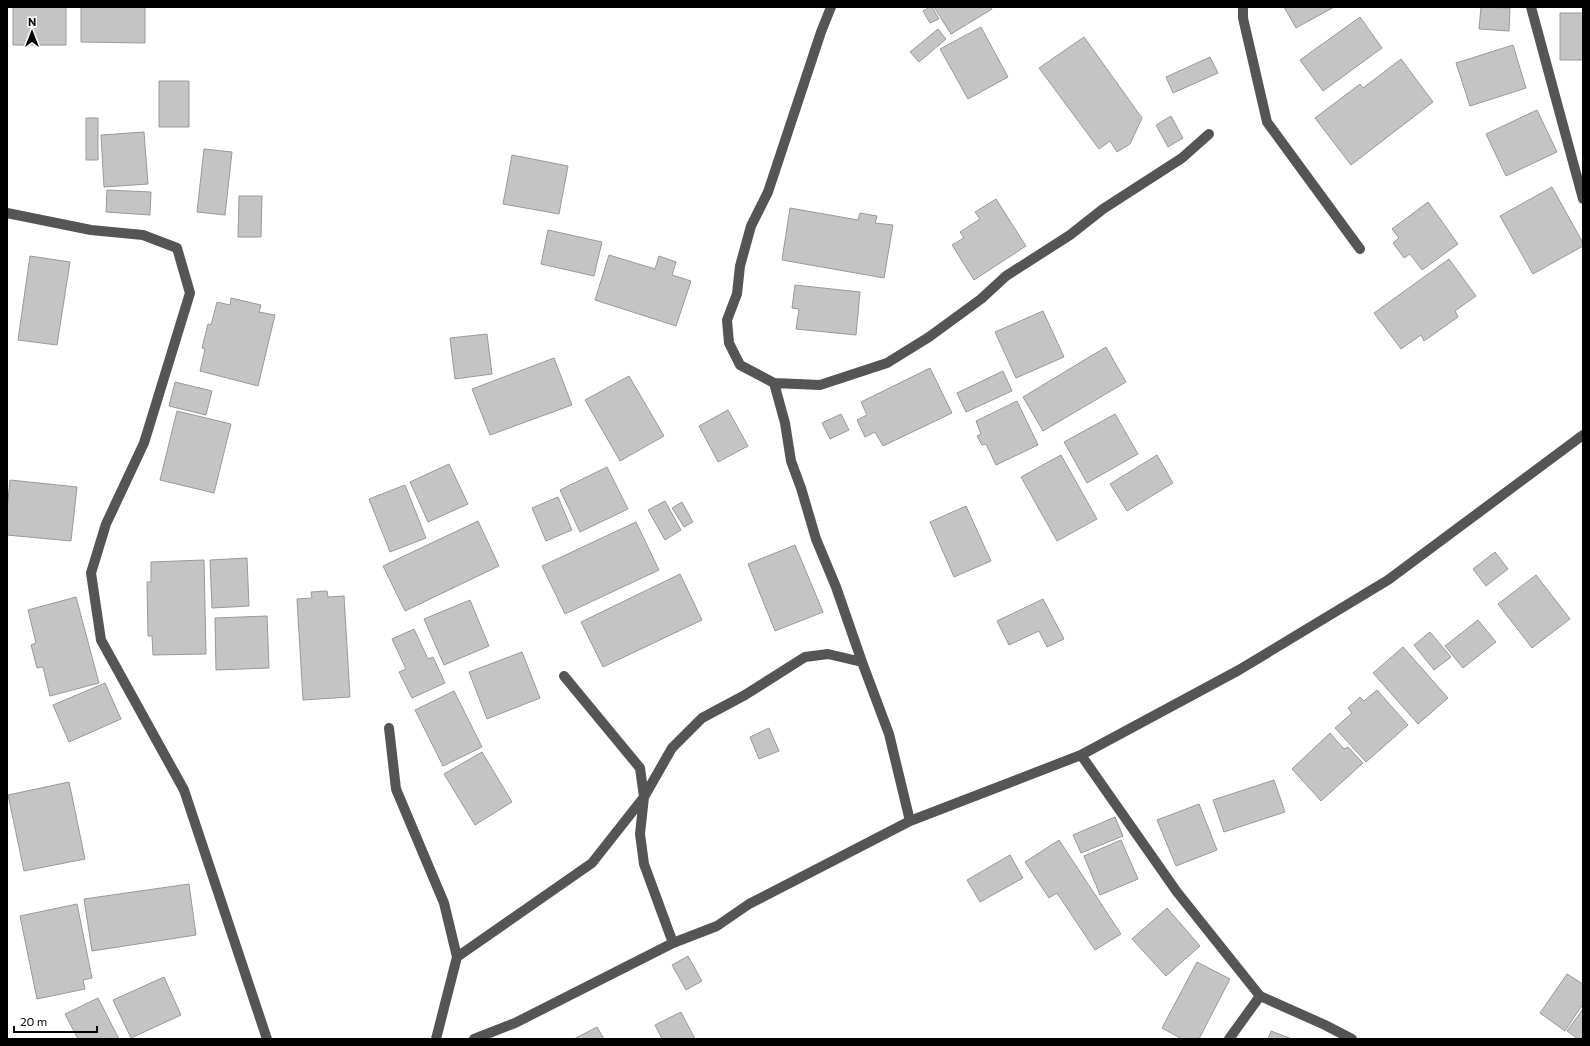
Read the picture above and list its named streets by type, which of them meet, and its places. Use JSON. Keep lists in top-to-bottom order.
{
  "scale_bar": "20 m",
  "north": "top"
}
